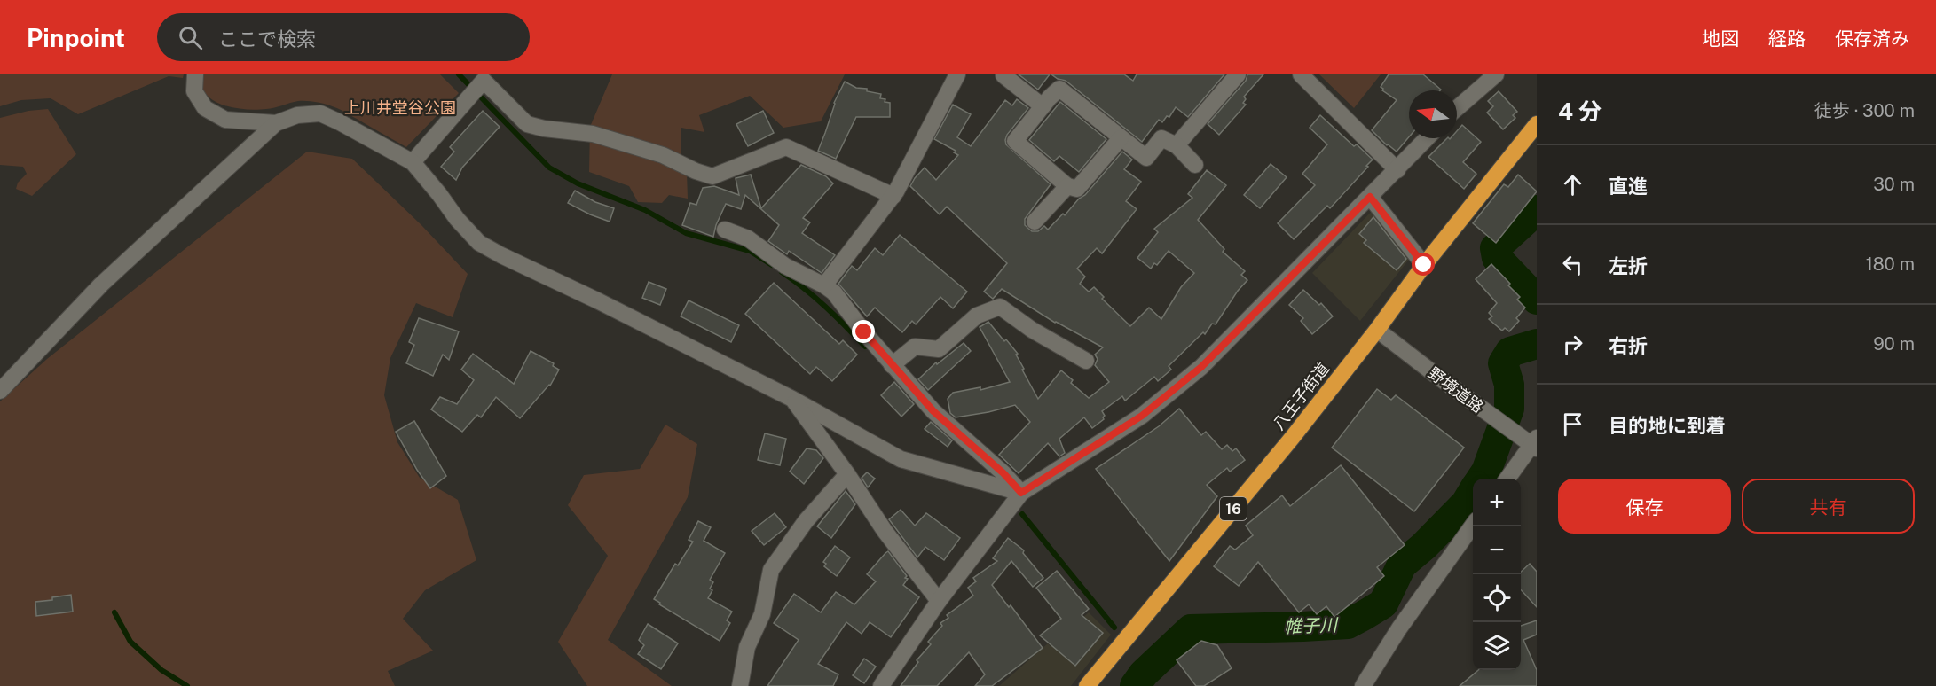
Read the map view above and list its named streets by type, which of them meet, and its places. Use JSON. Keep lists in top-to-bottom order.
{
  "streets": {
    "highway": ["八王子街道", "16"],
    "street": ["野境道路"]
  },
  "crossings": [
    ["野境道路", "八王子街道"]
  ],
  "water": ["帷子川"],
  "parks": ["上川井堂谷公園"],
  "north": "left",
  "page": {
    "header": "Pinpoint",
    "search": "ここで検索",
    "nav": ["地図", "経路", "保存済み"],
    "heading": ["4 分", "徒歩 · 300 m"],
    "list": [
      ["直進", "30 m"],
      ["左折", "180 m"],
      ["右折", "90 m"],
      "目的地に到着"
    ],
    "buttons": ["保存", "共有"],
    "map_buttons": ["+", "−"]
  }
}
